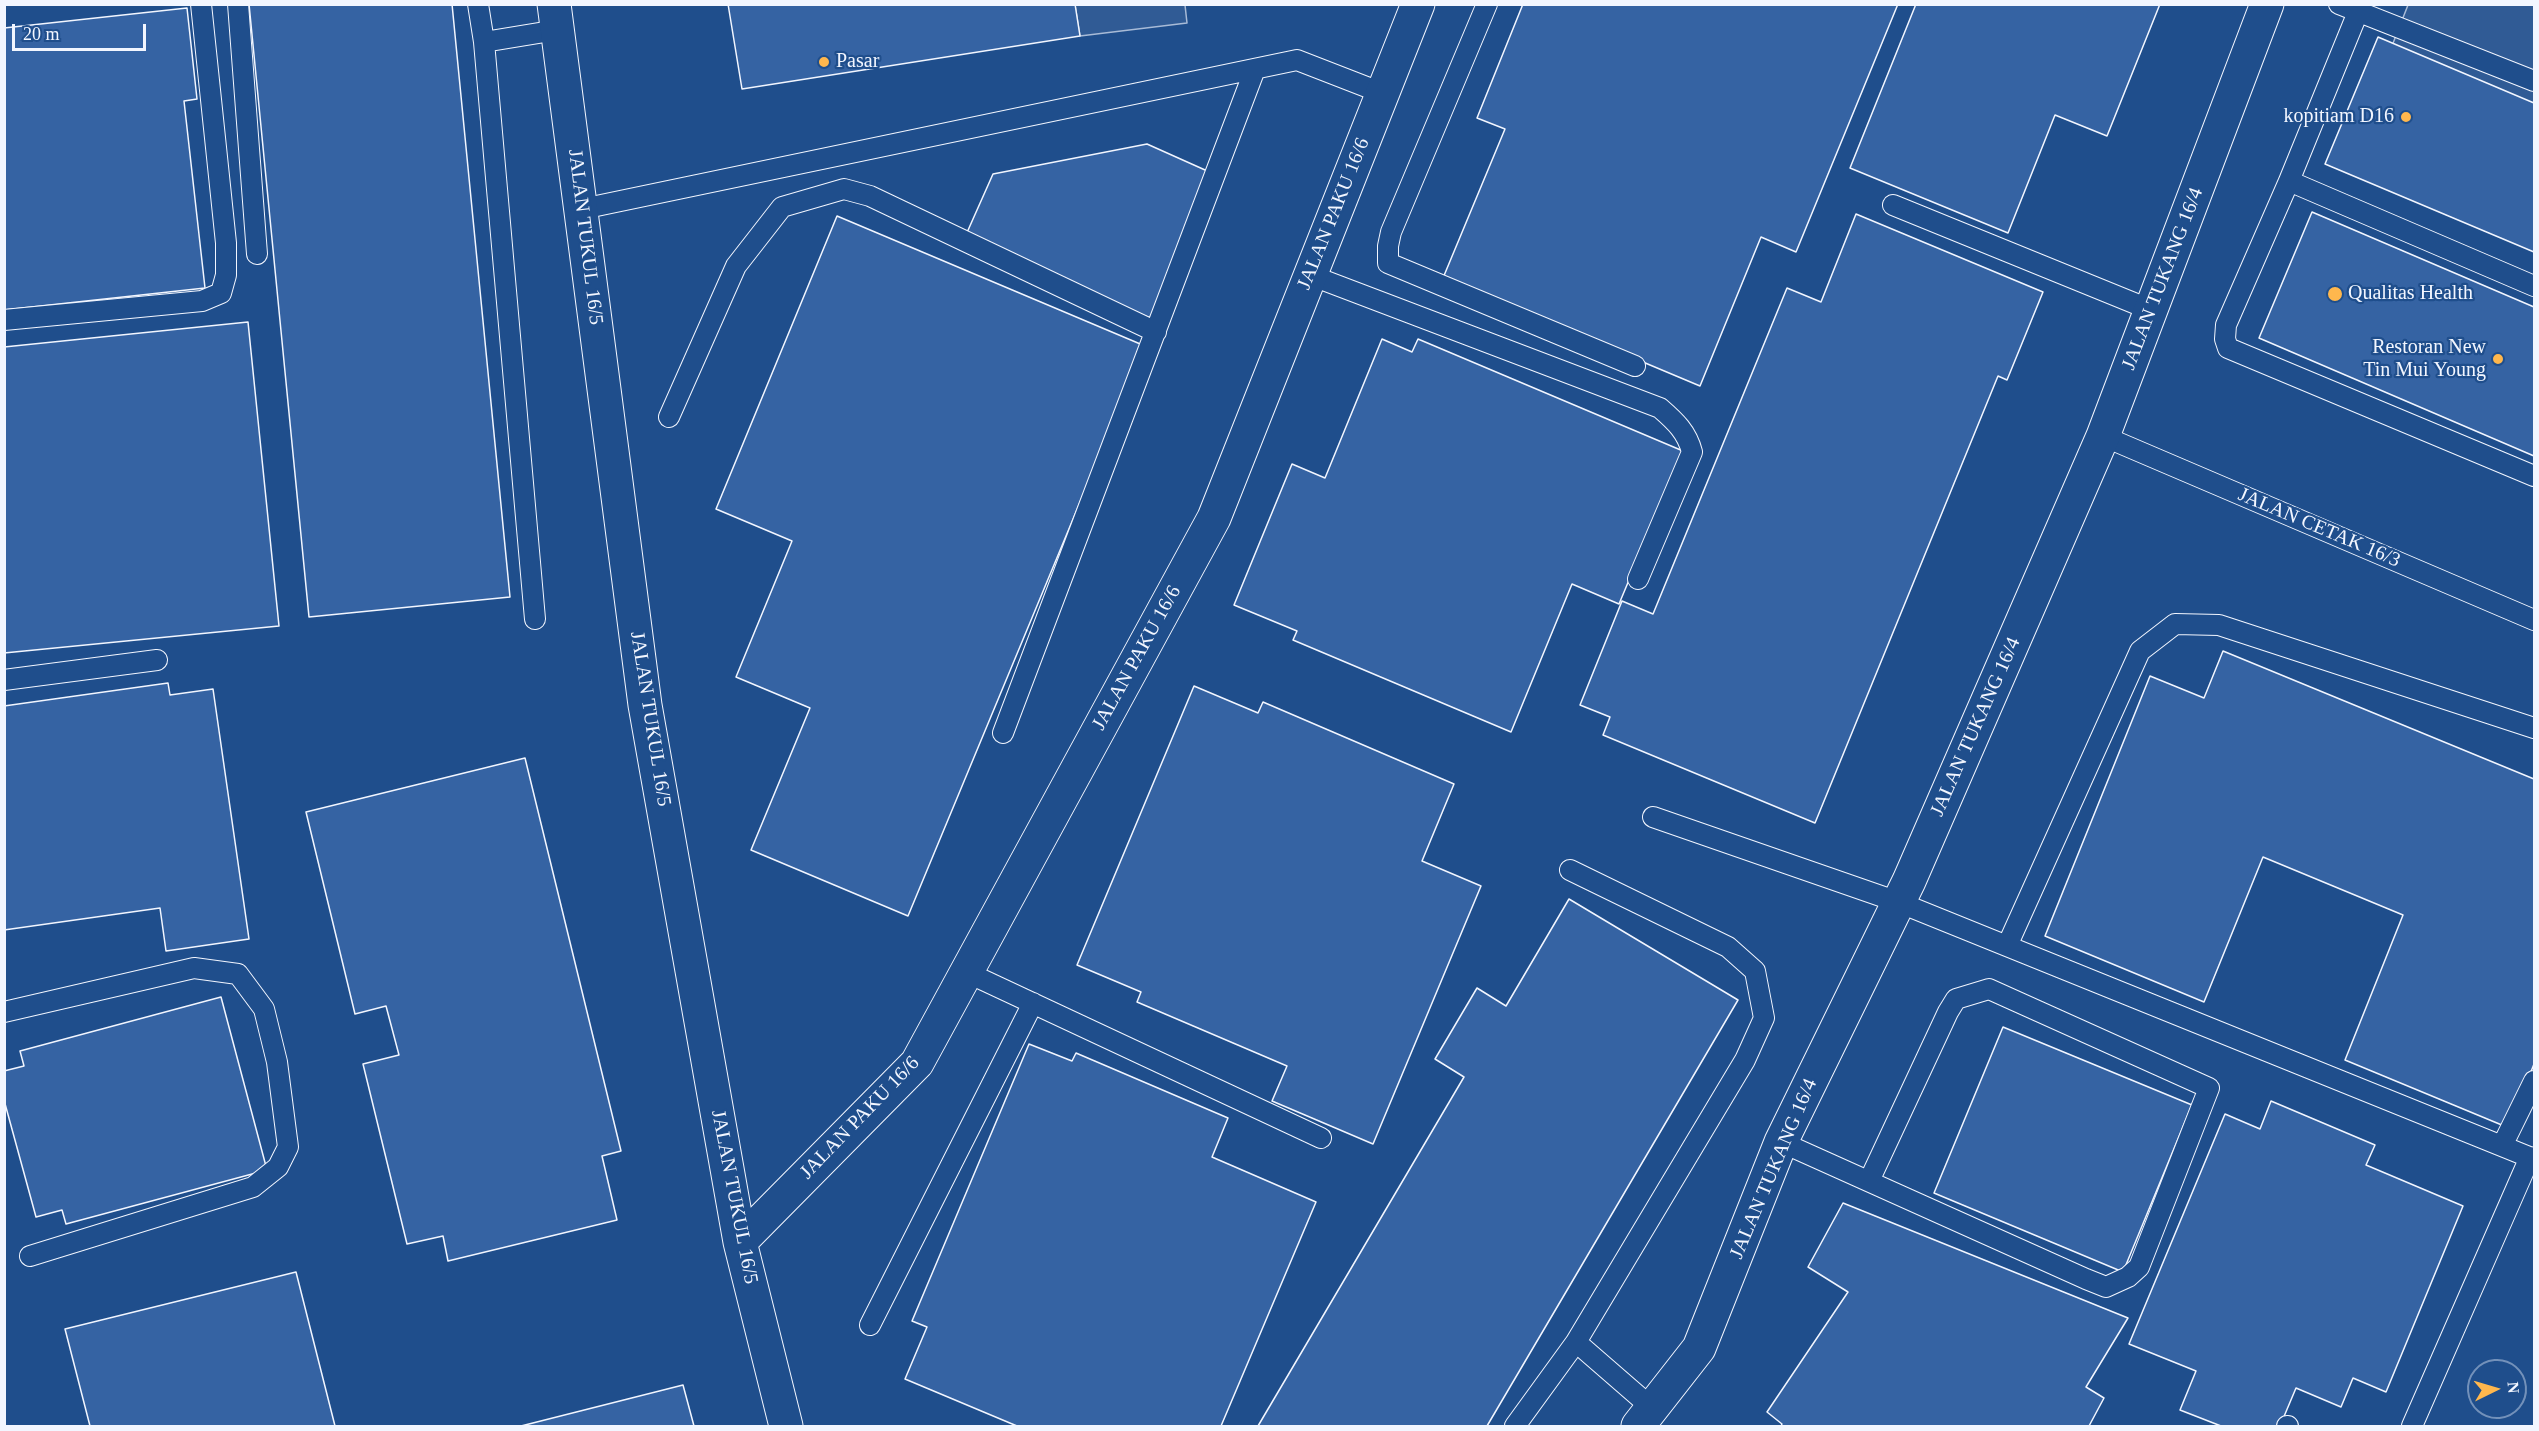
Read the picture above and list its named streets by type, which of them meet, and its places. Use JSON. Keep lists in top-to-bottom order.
{
  "streets": {
    "street": ["JALAN PAKU 16/6", "JALAN TUKUL 16/5", "JALAN TUKANG 16/4"],
    "lane": ["JALAN CETAK 16/3"]
  },
  "crossings": [
    ["JALAN PAKU 16/6", "JALAN TUKUL 16/5"],
    ["JALAN TUKANG 16/4", "JALAN CETAK 16/3"]
  ],
  "places": [
    "Pasar",
    "kopitiam D16",
    "Qualitas Health",
    "Restoran New Tin Mui Young"
  ],
  "scale_bar": "20 m",
  "north": "right"
}
